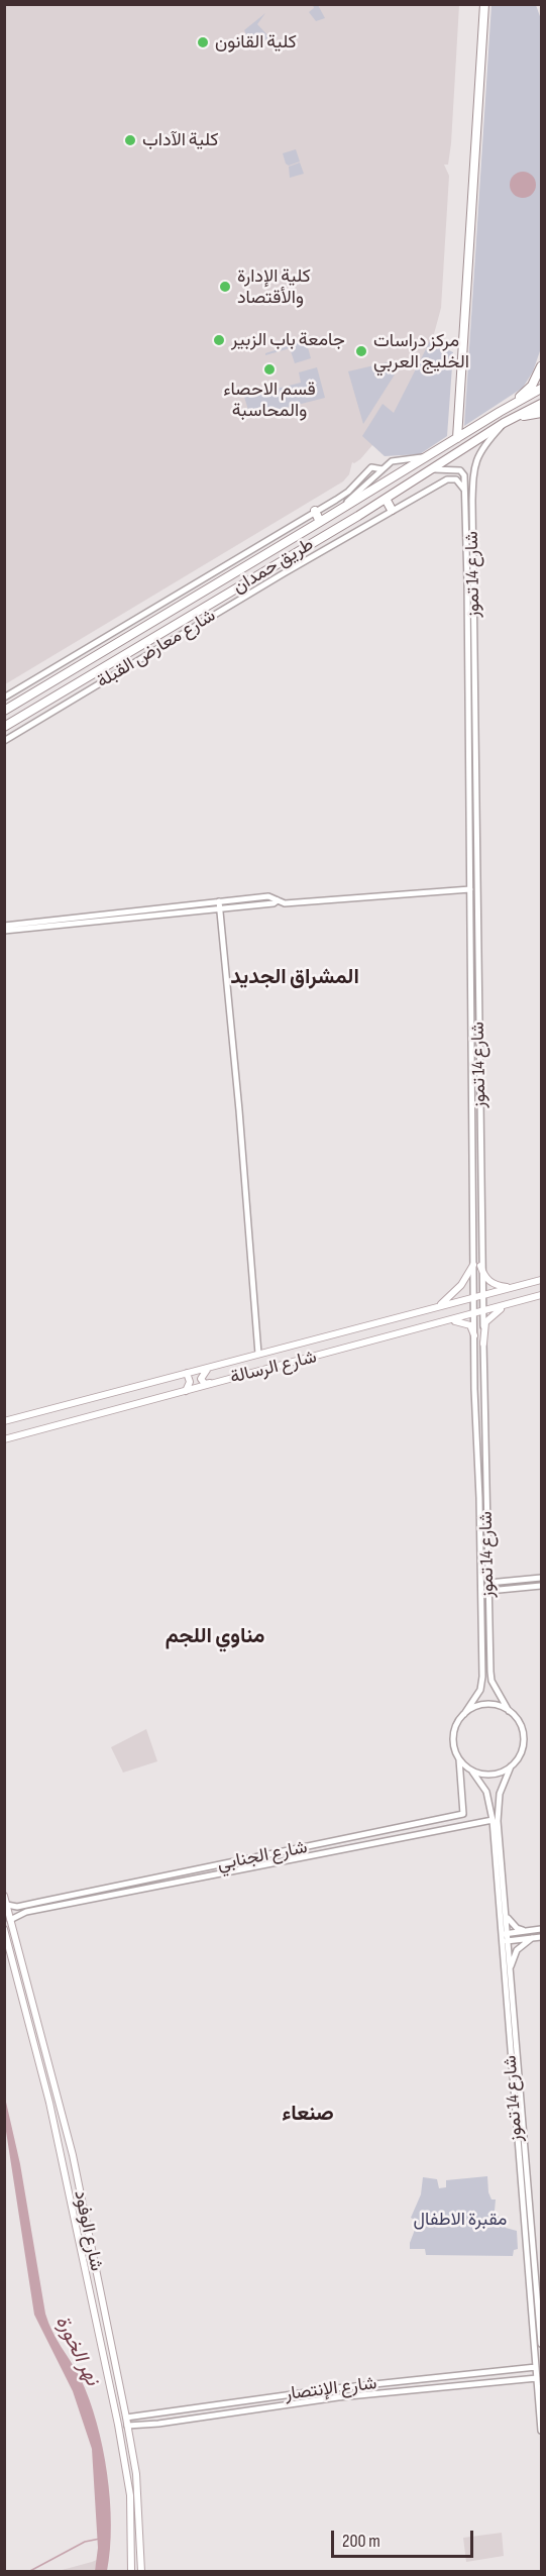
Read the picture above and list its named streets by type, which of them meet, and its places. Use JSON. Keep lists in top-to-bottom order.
{
  "streets": {
    "highway": ["طريق حمدان"],
    "main road": [
      "شارع 14 تموز",
      "شارع معارض القبلة",
      "شارع الرسالة",
      "شارع الجنابي",
      "شارع الوفود",
      "شارع الإنتصار"
    ]
  },
  "crossings": [
    ["طريق حمدان", "شارع 14 تموز"],
    ["شارع 14 تموز", "شارع معارض القبلة"],
    ["شارع 14 تموز", "شارع الرسالة"],
    ["شارع 14 تموز", "شارع الجنابي"],
    ["شارع 14 تموز", "شارع الإنتصار"],
    ["شارع الجنابي", "شارع الوفود"],
    ["شارع الوفود", "شارع الإنتصار"]
  ],
  "districts": ["المشراق الجديد", "مناوي اللجم", "صنعاء"],
  "water": ["نهر الخورة"],
  "parks": ["مقبرة الاطفال"],
  "places": [
    "كلية القانون",
    "كلية الآداب",
    "كلية الإدارة والأقتصاد",
    "جامعة باب الزبير",
    "مركز دراسات الخليج العربي",
    "قسم الاحصاء والمحاسبة"
  ],
  "scale_bar": "200 m"
}
